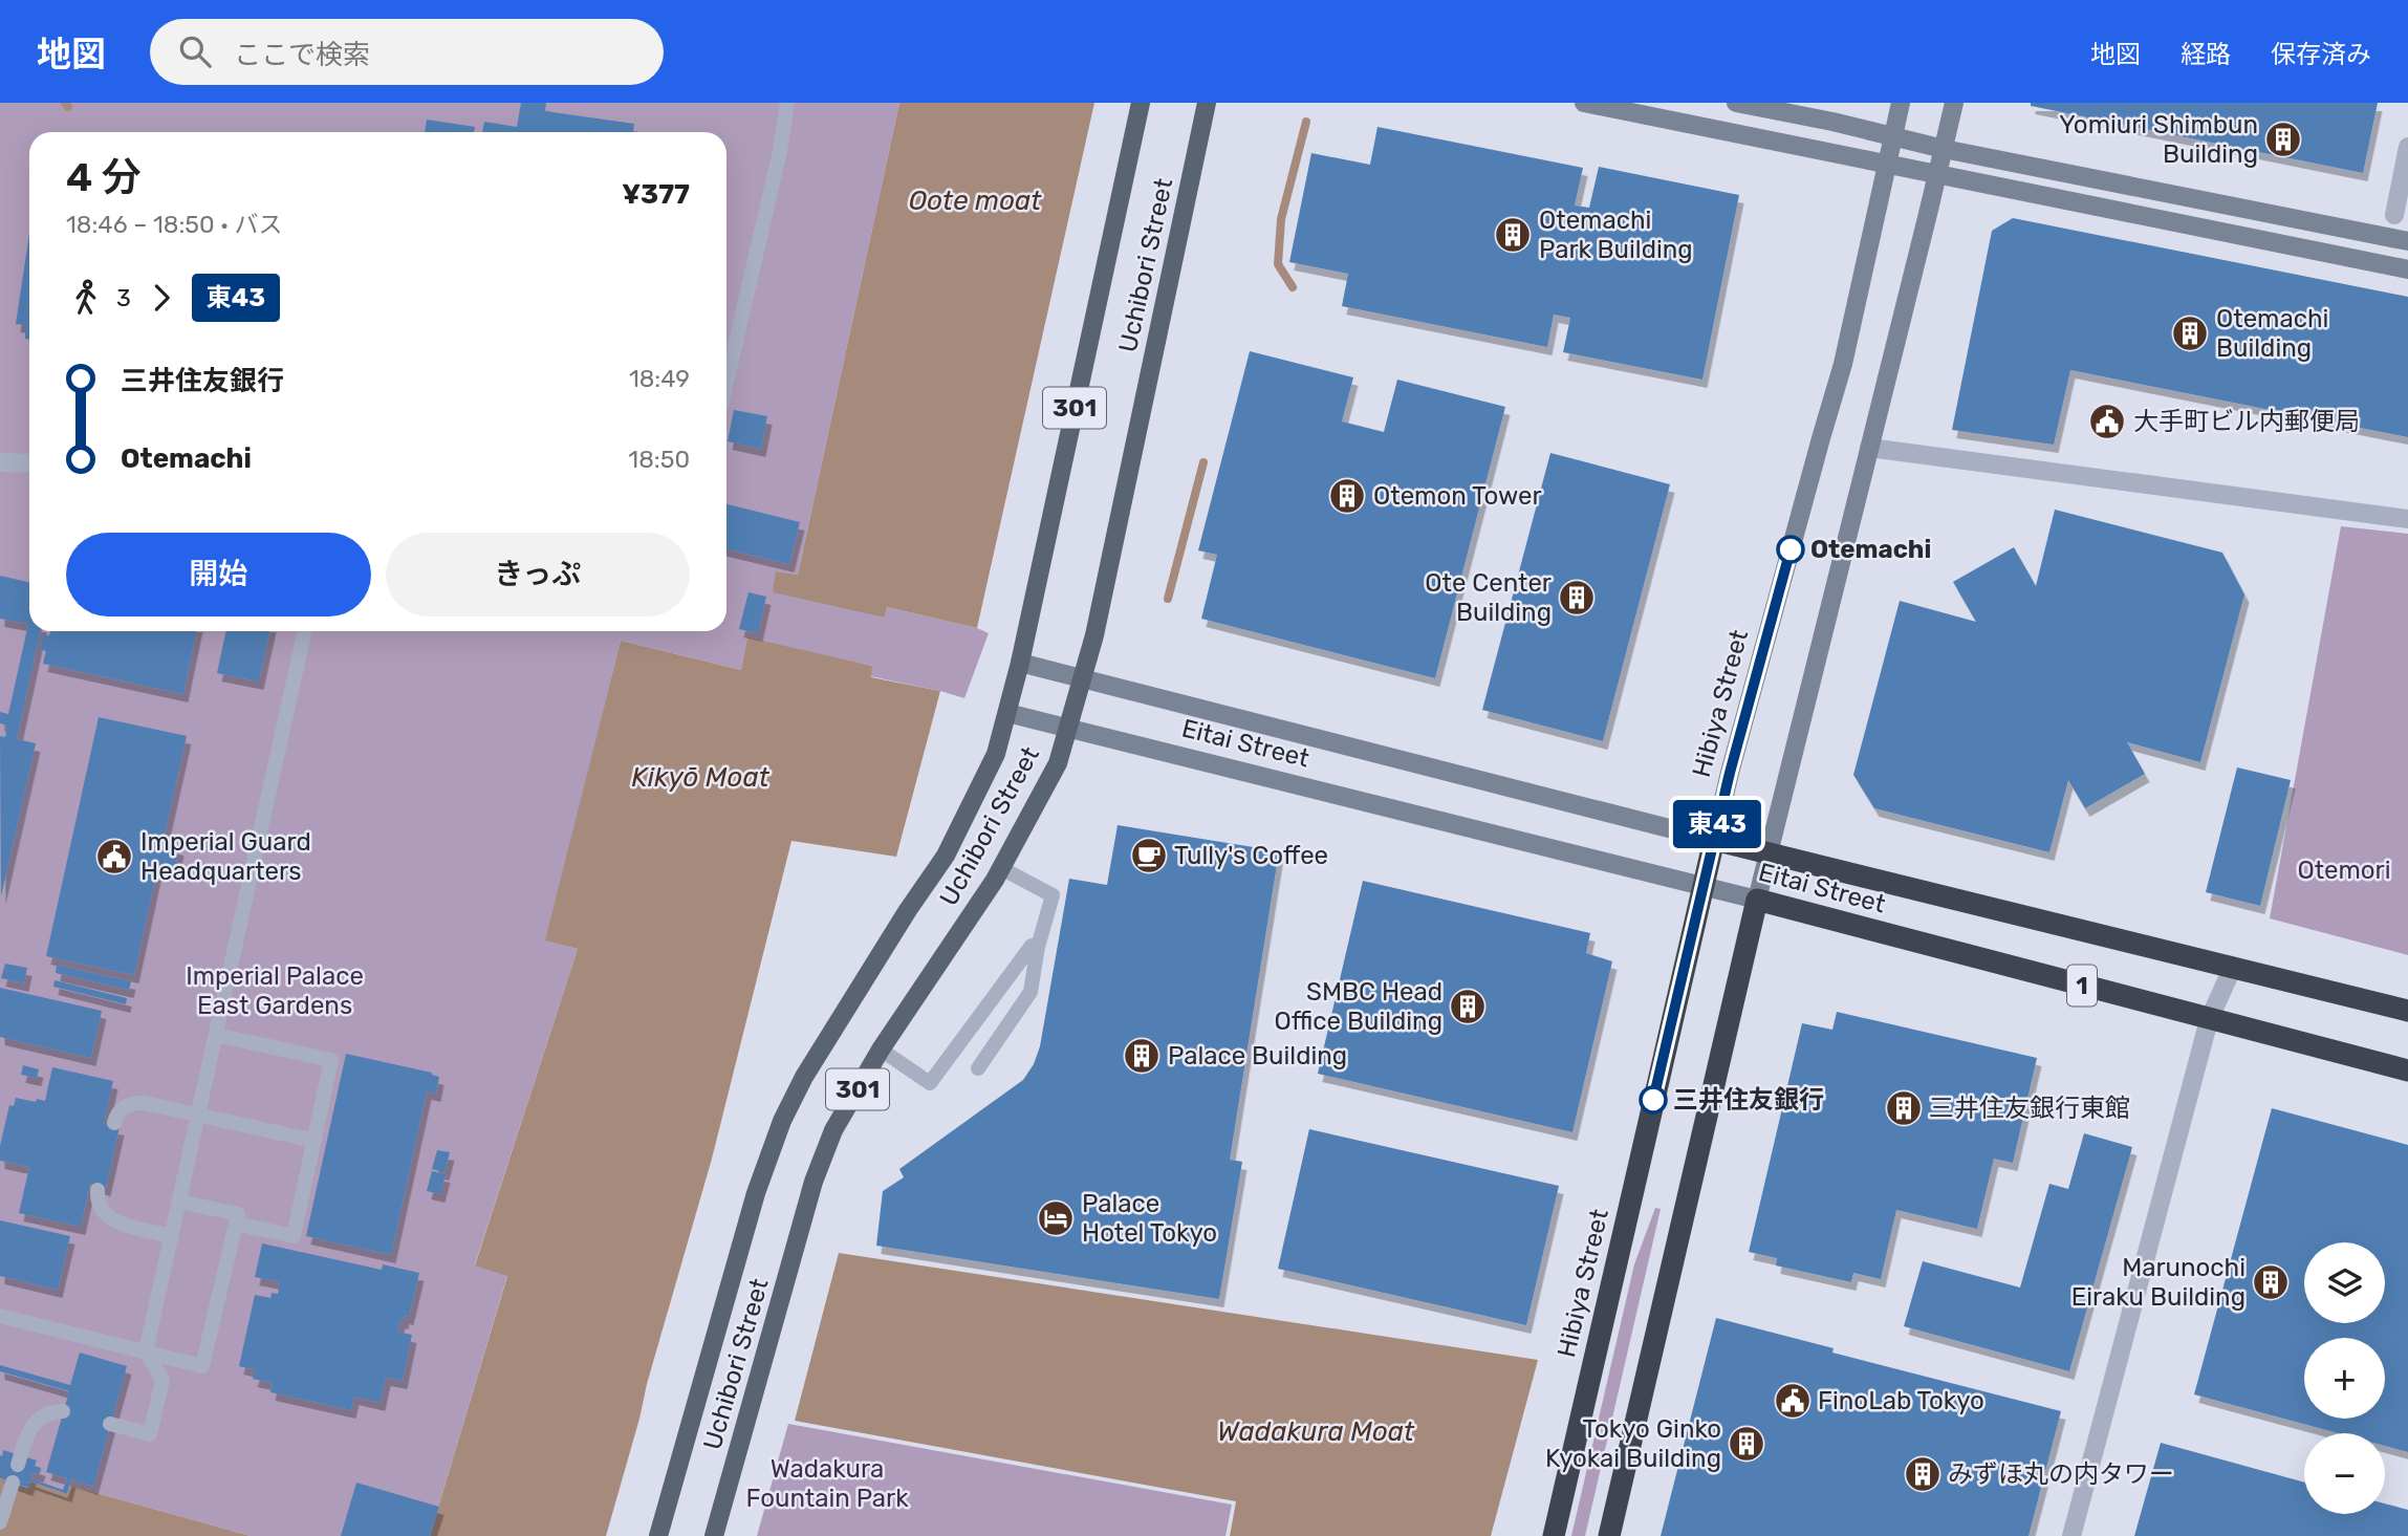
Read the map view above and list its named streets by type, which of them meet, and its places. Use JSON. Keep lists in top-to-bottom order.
{
  "streets": {
    "highway": ["Hibiya Street", "Eitai Street", "1"],
    "main road": ["Uchibori Street", "301"]
  },
  "crossings": [
    ["Uchibori Street", "Eitai Street"],
    ["Hibiya Street", "Eitai Street"]
  ],
  "water": ["Oote moat", "Kikyō Moat", "Wadakura Moat"],
  "parks": ["Otemori", "Imperial Palace East Gardens", "Wadakura Fountain Park"],
  "places": {
    "building": [
      "Yomiuri Shimbun Building",
      "Otemachi Park Building",
      "Otemachi Building",
      "Otemon Tower",
      "Ote Center Building",
      "SMBC Head Office Building",
      "Palace Building",
      "三井住友銀行東館",
      "Marunochi Eiraku Building",
      "Tokyo Ginko Kyokai Building",
      "みずほ丸の内タワー"
    ],
    "public building": ["大手町ビル内郵便局", "Imperial Guard Headquarters", "FinoLab Tokyo"],
    "other": ["Otemachi", "三井住友銀行"],
    "cafe": ["Tully's Coffee"],
    "hotel": ["Palace Hotel Tokyo"]
  },
  "lines": ["bus line 東43"],
  "page": {
    "header": "地図",
    "search": "ここで検索",
    "nav": ["地図", "経路", "保存済み"],
    "on_map": "東43",
    "heading": ["4 分", "18:46 – 18:50 · バス", "¥377"],
    "legs": ["3", "東43"],
    "list": [
      {
        "name": "三井住友銀行",
        "value": "18:49"
      },
      {
        "name": "Otemachi",
        "value": "18:50"
      }
    ],
    "buttons": ["開始", "きっぷ"],
    "map_buttons": ["+", "−"]
  }
}
